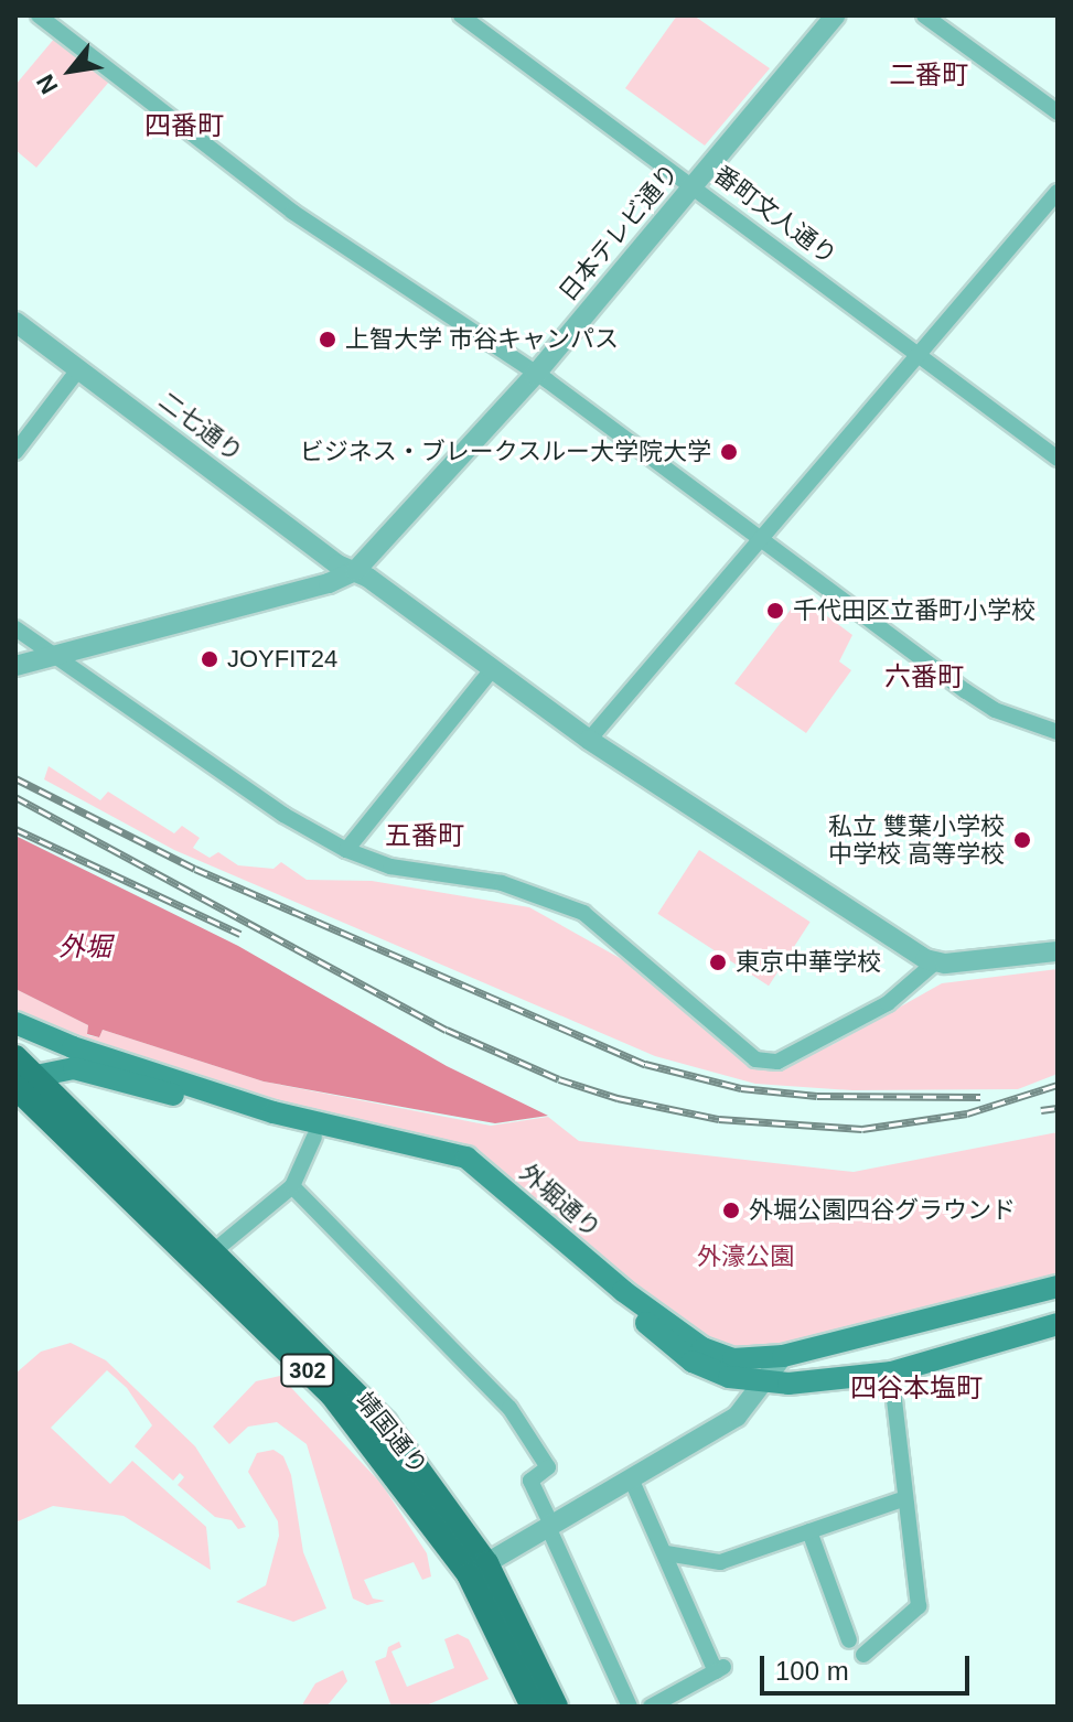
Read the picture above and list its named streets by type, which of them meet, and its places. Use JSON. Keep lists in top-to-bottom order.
{
  "streets": {
    "main road": ["外堀通り", "302", "靖国通り"],
    "street": ["番町文人通り", "日本テレビ通り", "二七通り"]
  },
  "crossings": [
    ["番町文人通り", "日本テレビ通り"],
    ["日本テレビ通り", "二七通り"],
    ["外堀通り", "靖国通り"]
  ],
  "districts": [
    "二番町",
    "四番町",
    "六番町",
    "五番町",
    "四谷本塩町"
  ],
  "water": ["外堀"],
  "parks": ["外濠公園"],
  "places": [
    "上智大学 市谷キャンパス",
    "ビジネス・ブレークスルー大学院大学",
    "千代田区立番町小学校",
    "JOYFIT24",
    "私立 雙葉小学校 中学校 高等学校",
    "東京中華学校",
    "外堀公園四谷グラウンド"
  ],
  "scale_bar": "100 m",
  "north": "bottom left"
}
